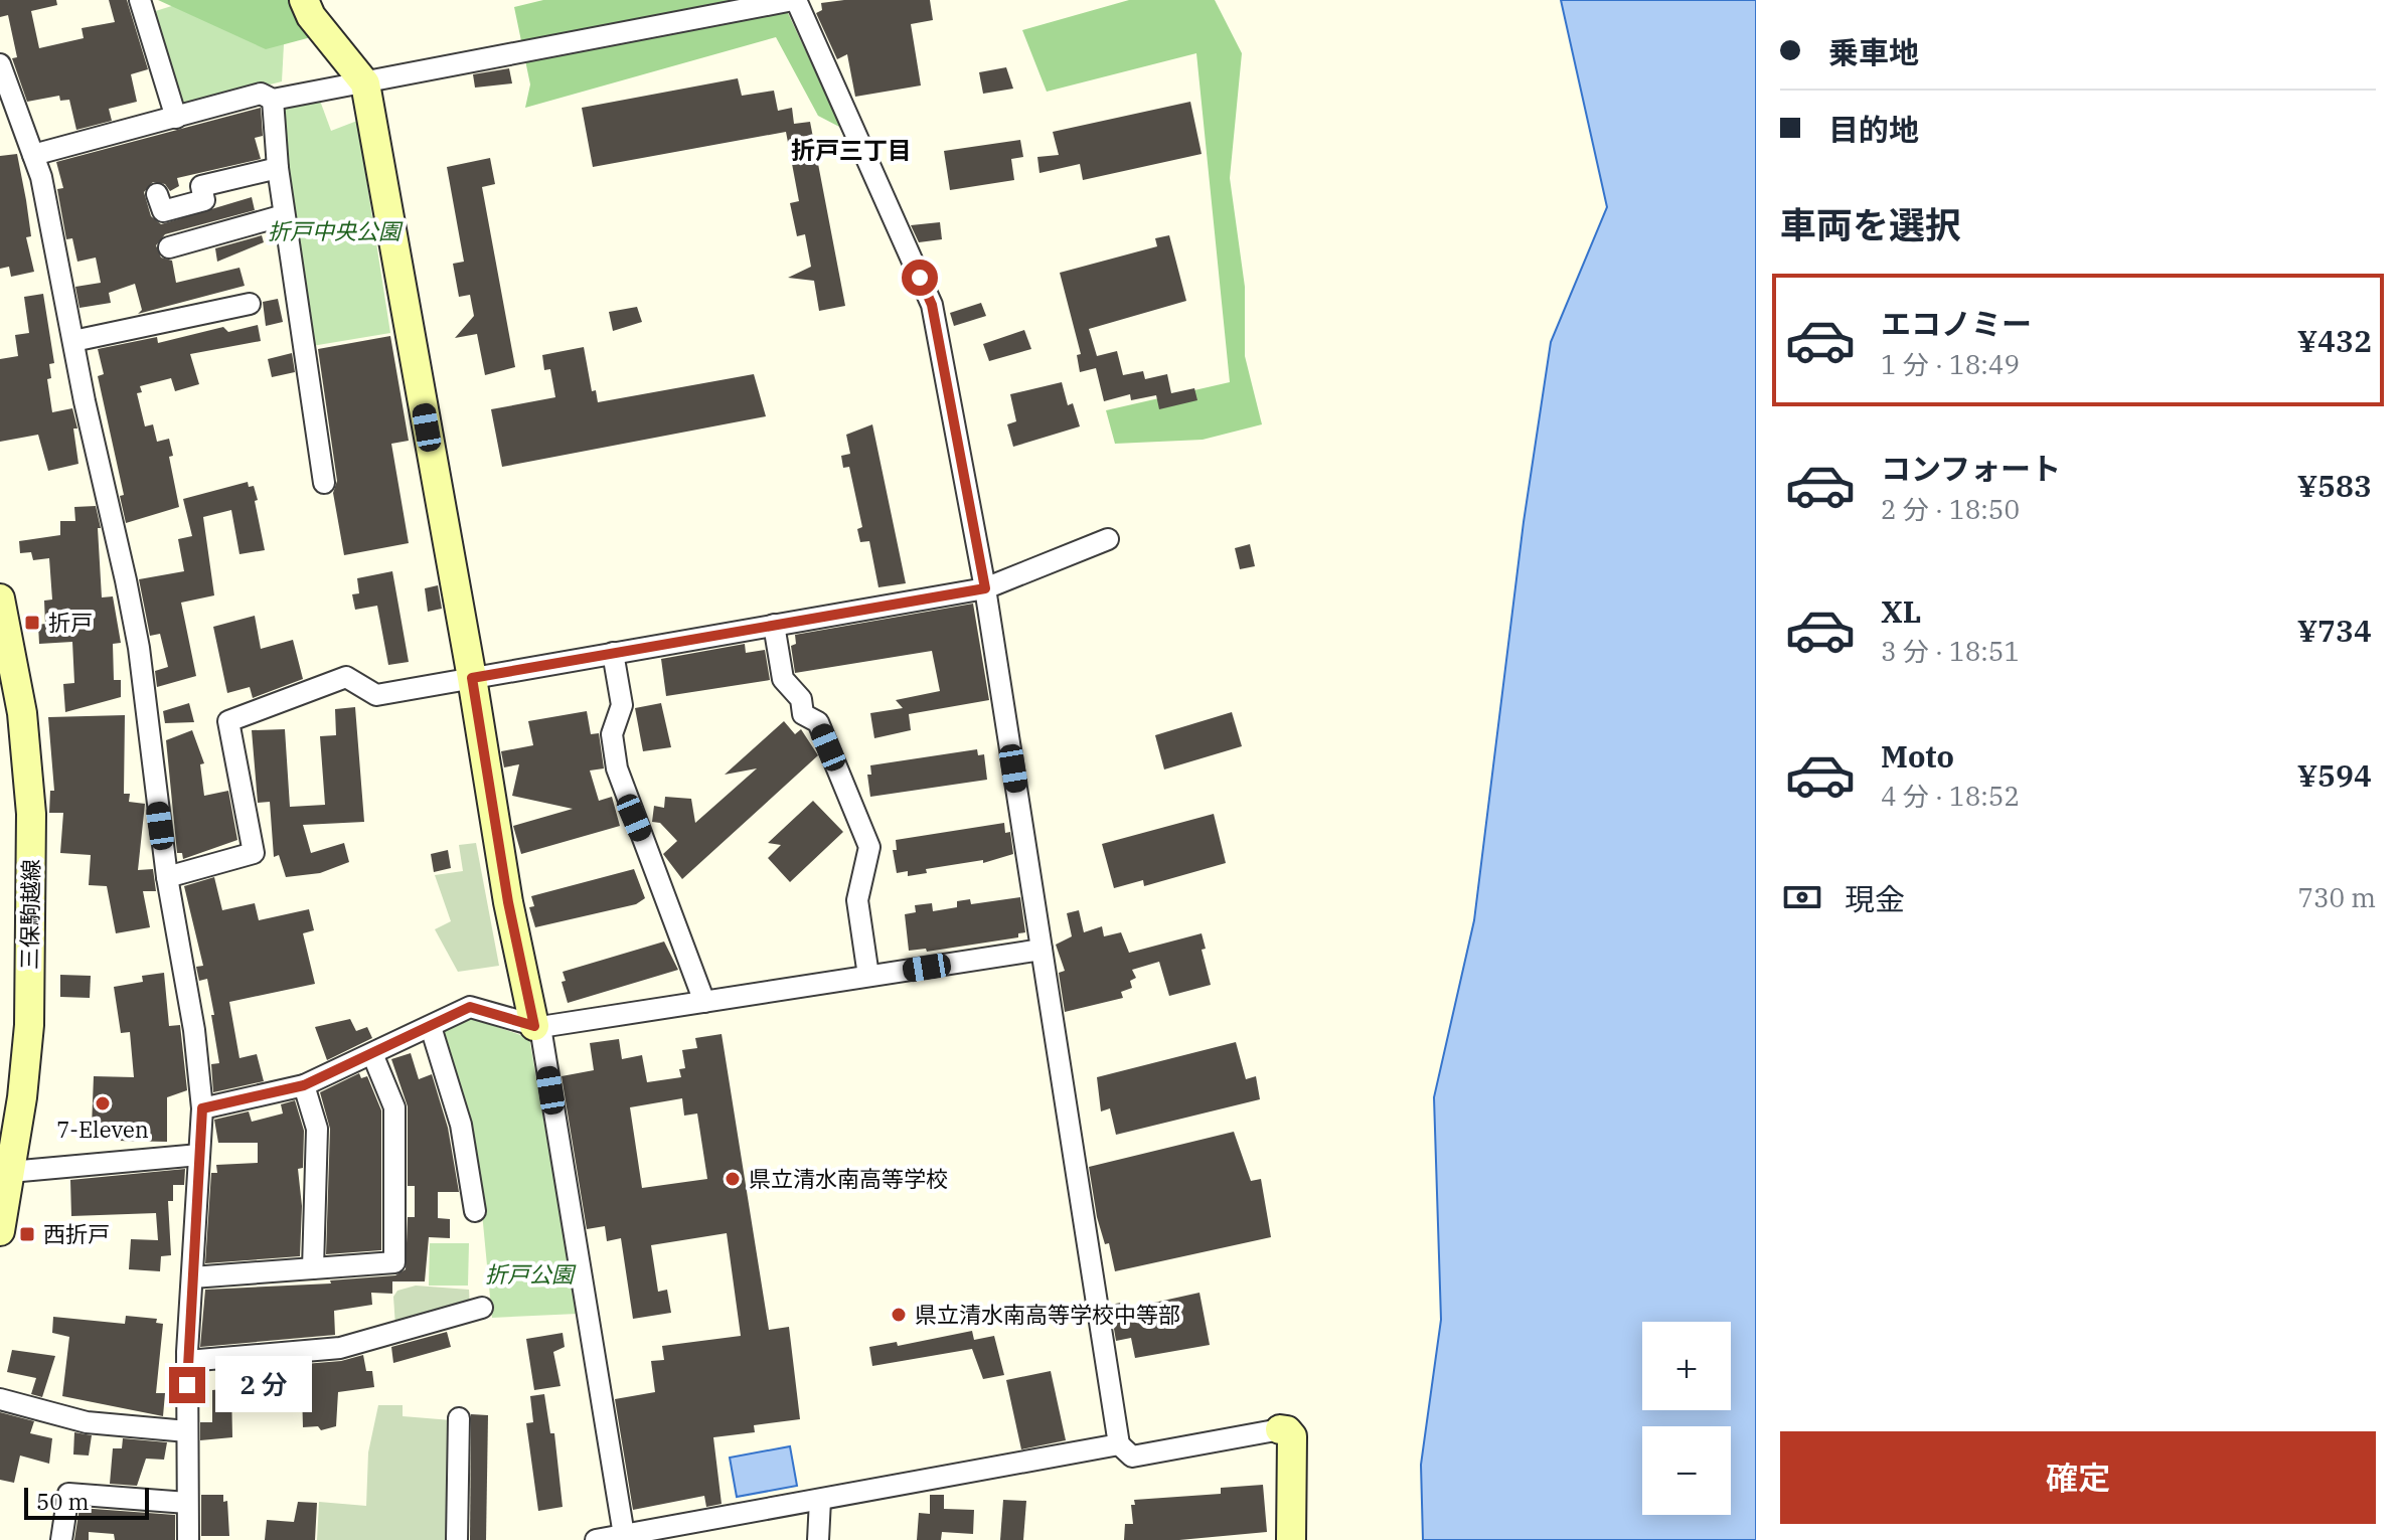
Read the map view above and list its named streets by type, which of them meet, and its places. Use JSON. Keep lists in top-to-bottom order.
{
  "streets": {
    "street": ["三保駒越線"]
  },
  "districts": ["折戸三丁目"],
  "parks": ["折戸中央公園", "折戸公園"],
  "places": {
    "transit": ["折戸", "西折戸"],
    "other": ["7-Eleven", "県立清水南高等学校", "県立清水南高等学校中等部"]
  },
  "scale_bar": "50 m",
  "page": {
    "banner": ["乗車地", "目的地"],
    "heading": "車両を選択",
    "list": [
      {
        "name": "エコノミー",
        "note": "1 分 · 18:49",
        "value": "¥432"
      },
      {
        "name": "コンフォート",
        "note": "2 分 · 18:50",
        "value": "¥583"
      },
      {
        "name": "XL",
        "note": "3 分 · 18:51",
        "value": "¥734"
      },
      {
        "name": "Moto",
        "note": "4 分 · 18:52",
        "value": "¥594"
      }
    ],
    "pay": ["現金", "730 m"],
    "map_buttons": ["+", "−"],
    "bubble": "2 分",
    "buttons": "確定",
    "scale": "50 m"
  }
}
